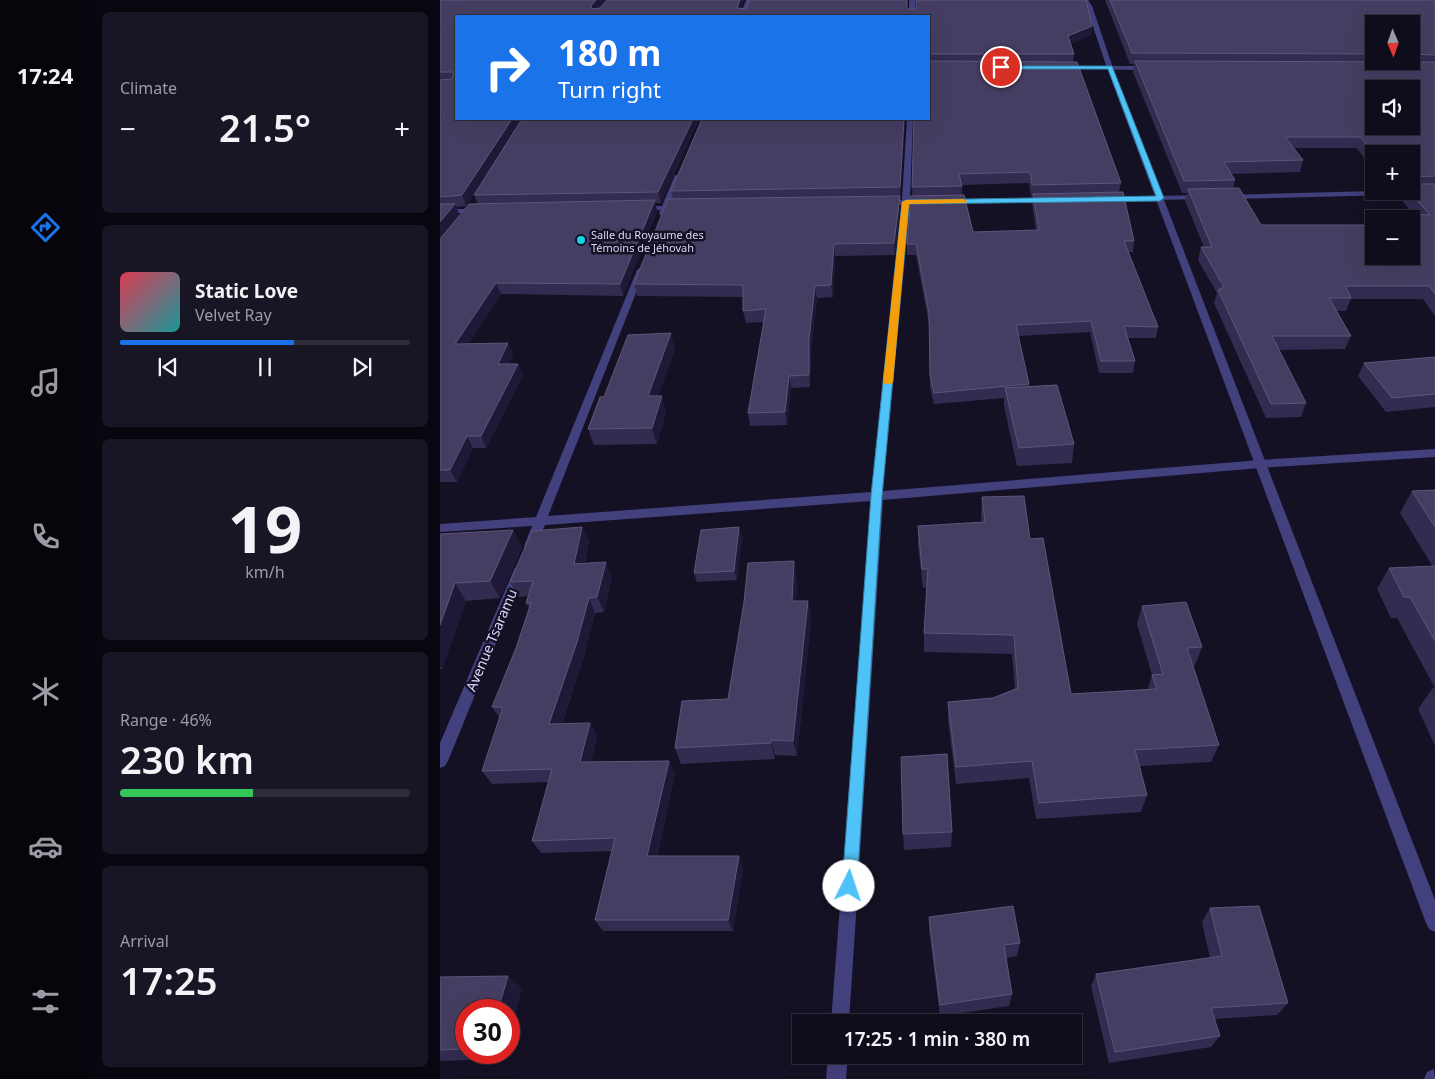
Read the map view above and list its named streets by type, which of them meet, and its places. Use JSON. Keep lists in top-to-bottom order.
{
  "streets": {
    "street": ["Avenue Tsaramu"]
  },
  "places": ["Salle du Royaume des Témoins de Jéhovah"],
  "north": "bottom",
  "page": {
    "tabs": "17:24",
    "tile": [
      "Climate",
      ["19", "km/h"],
      ["Range · 46%", "230 km"],
      ["Arrival", "17:25"]
    ],
    "map_buttons": ["+", "−"],
    "turn": ["180 m", "Turn right"],
    "heat": ["−", "21.5°", "+"],
    "song": ["Static Love", "Velvet Ray"],
    "limit": "30",
    "trip": "17:25 · 1 min · 380 m"
  }
}
